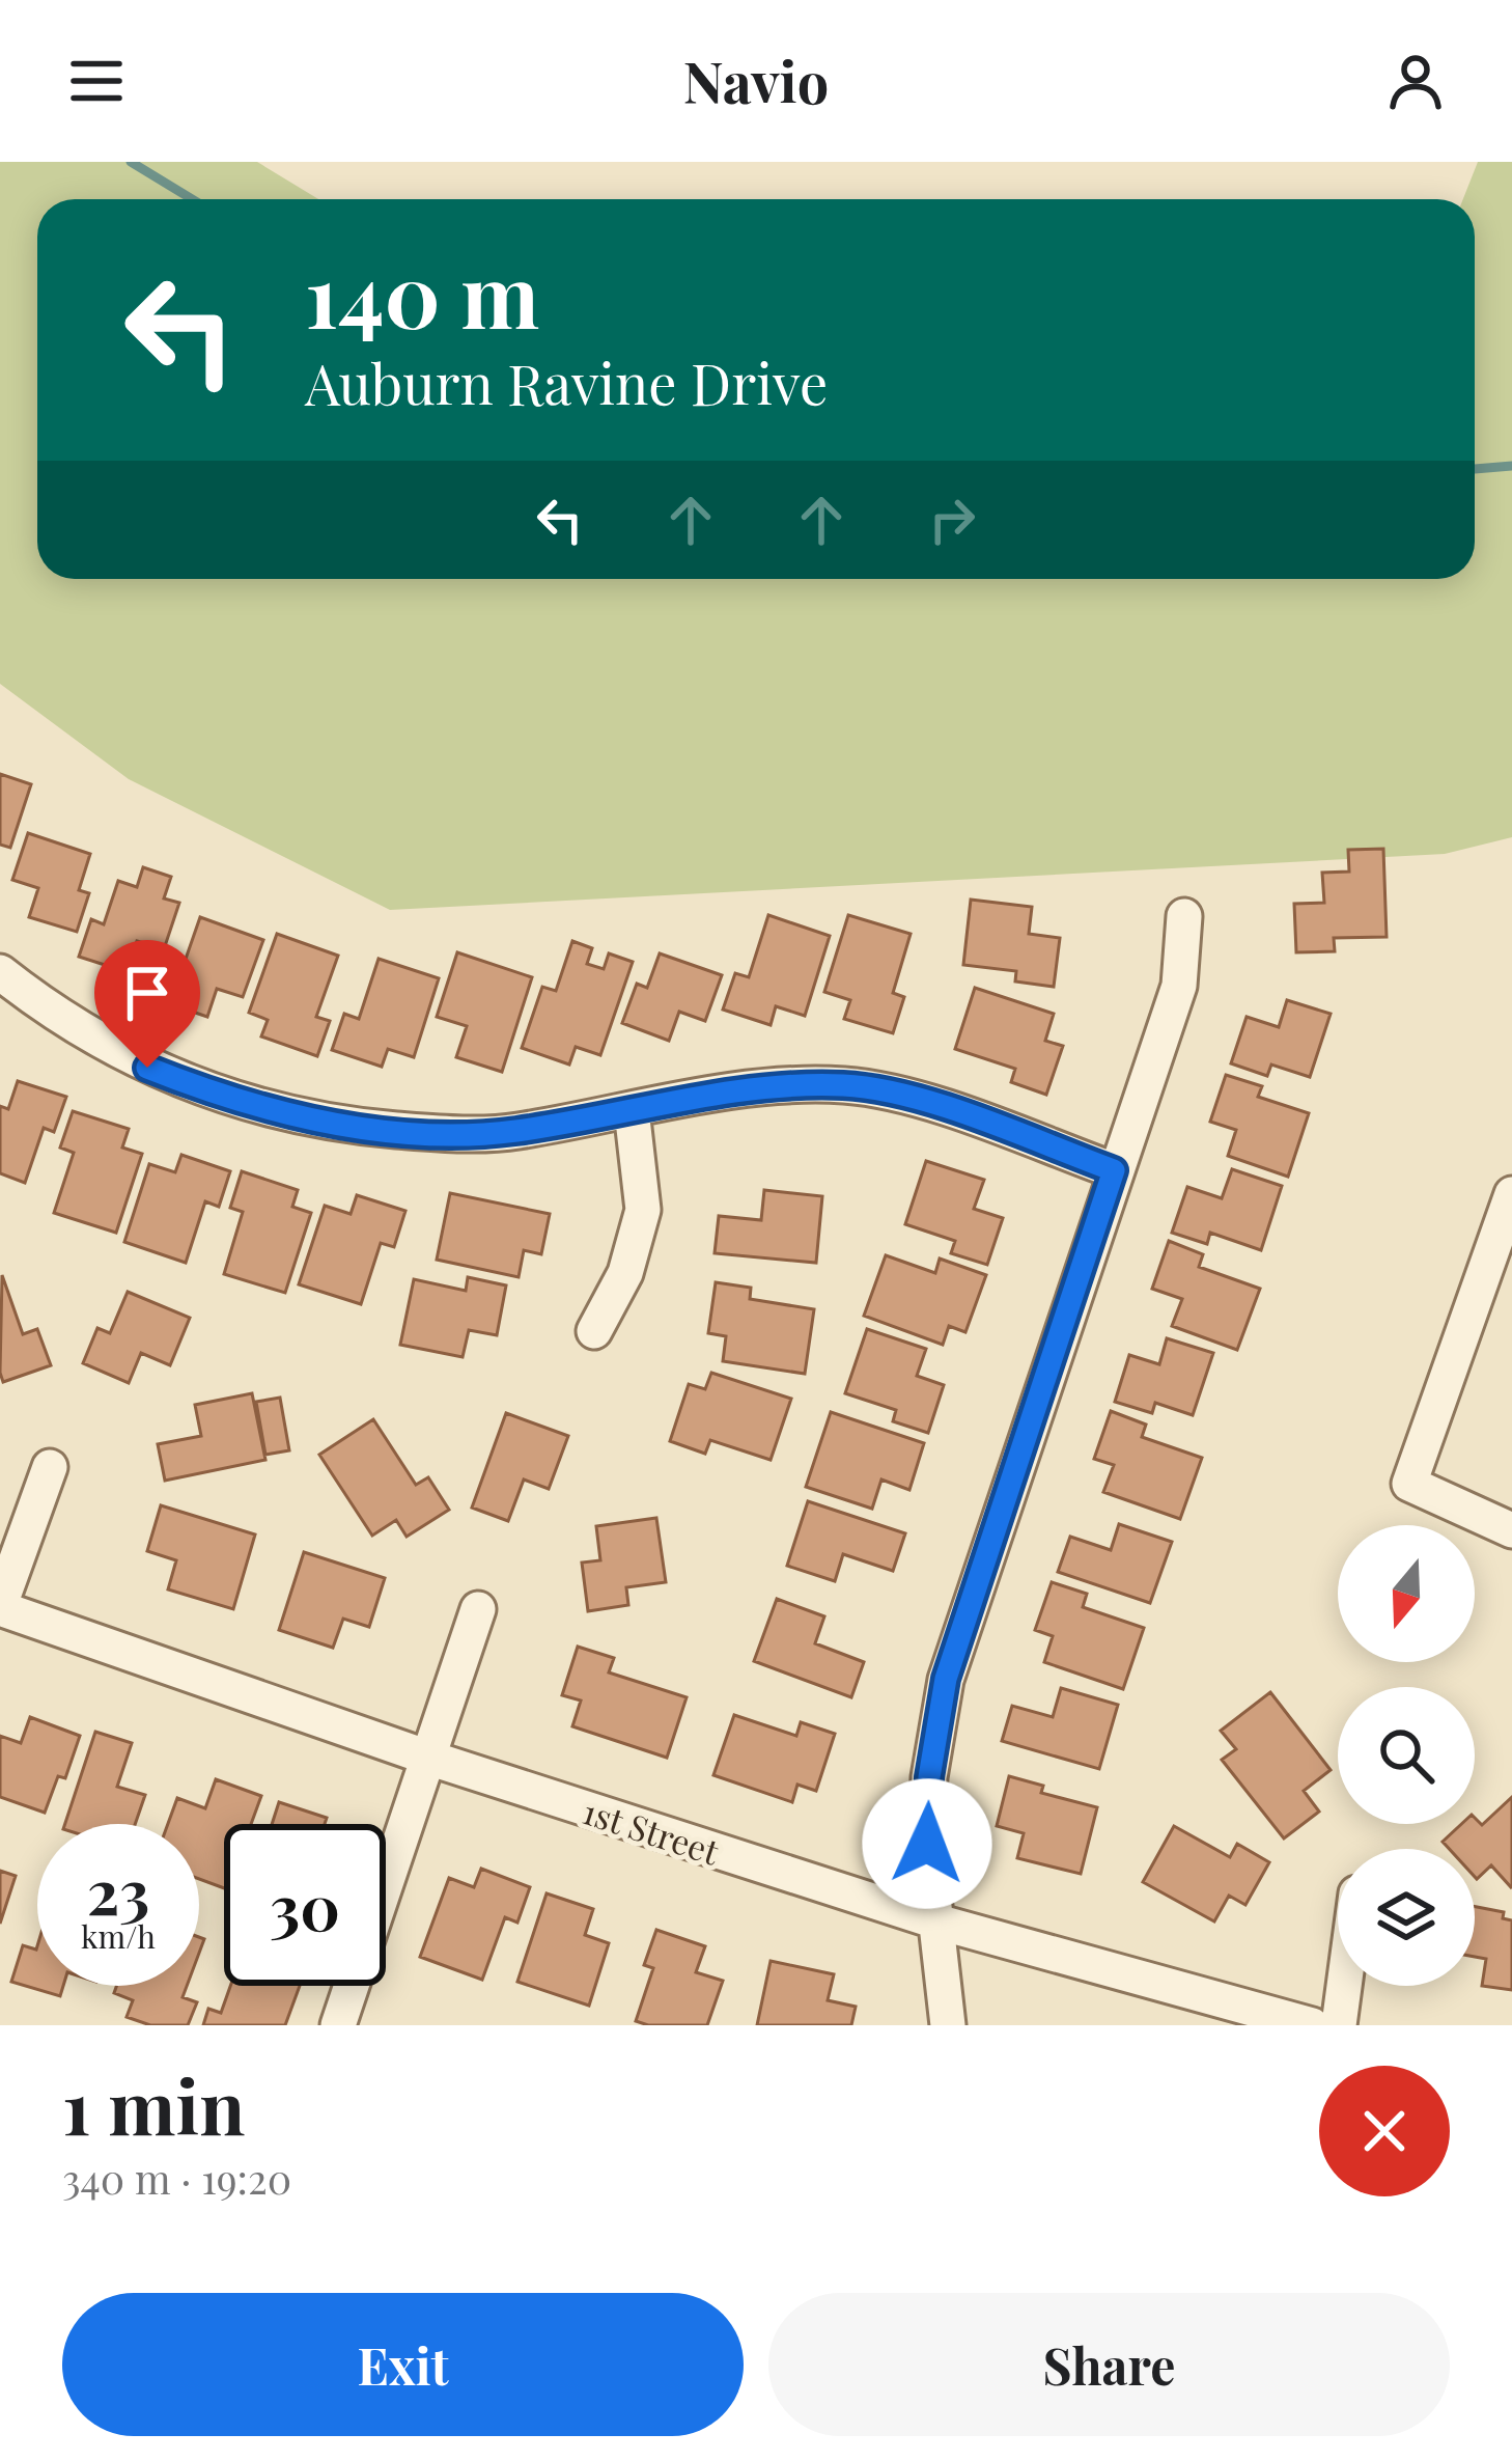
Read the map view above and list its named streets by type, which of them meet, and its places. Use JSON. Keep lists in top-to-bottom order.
{
  "streets": {
    "street": ["1st Street"]
  },
  "north": "bottom",
  "page": {
    "header": "Navio",
    "turn": ["140 m", "Auburn Ravine Drive"],
    "speed": "23 km/h",
    "limit": "30",
    "heading": ["1 min", "340 m · 19:20"],
    "buttons": ["Exit", "Share"]
  }
}
